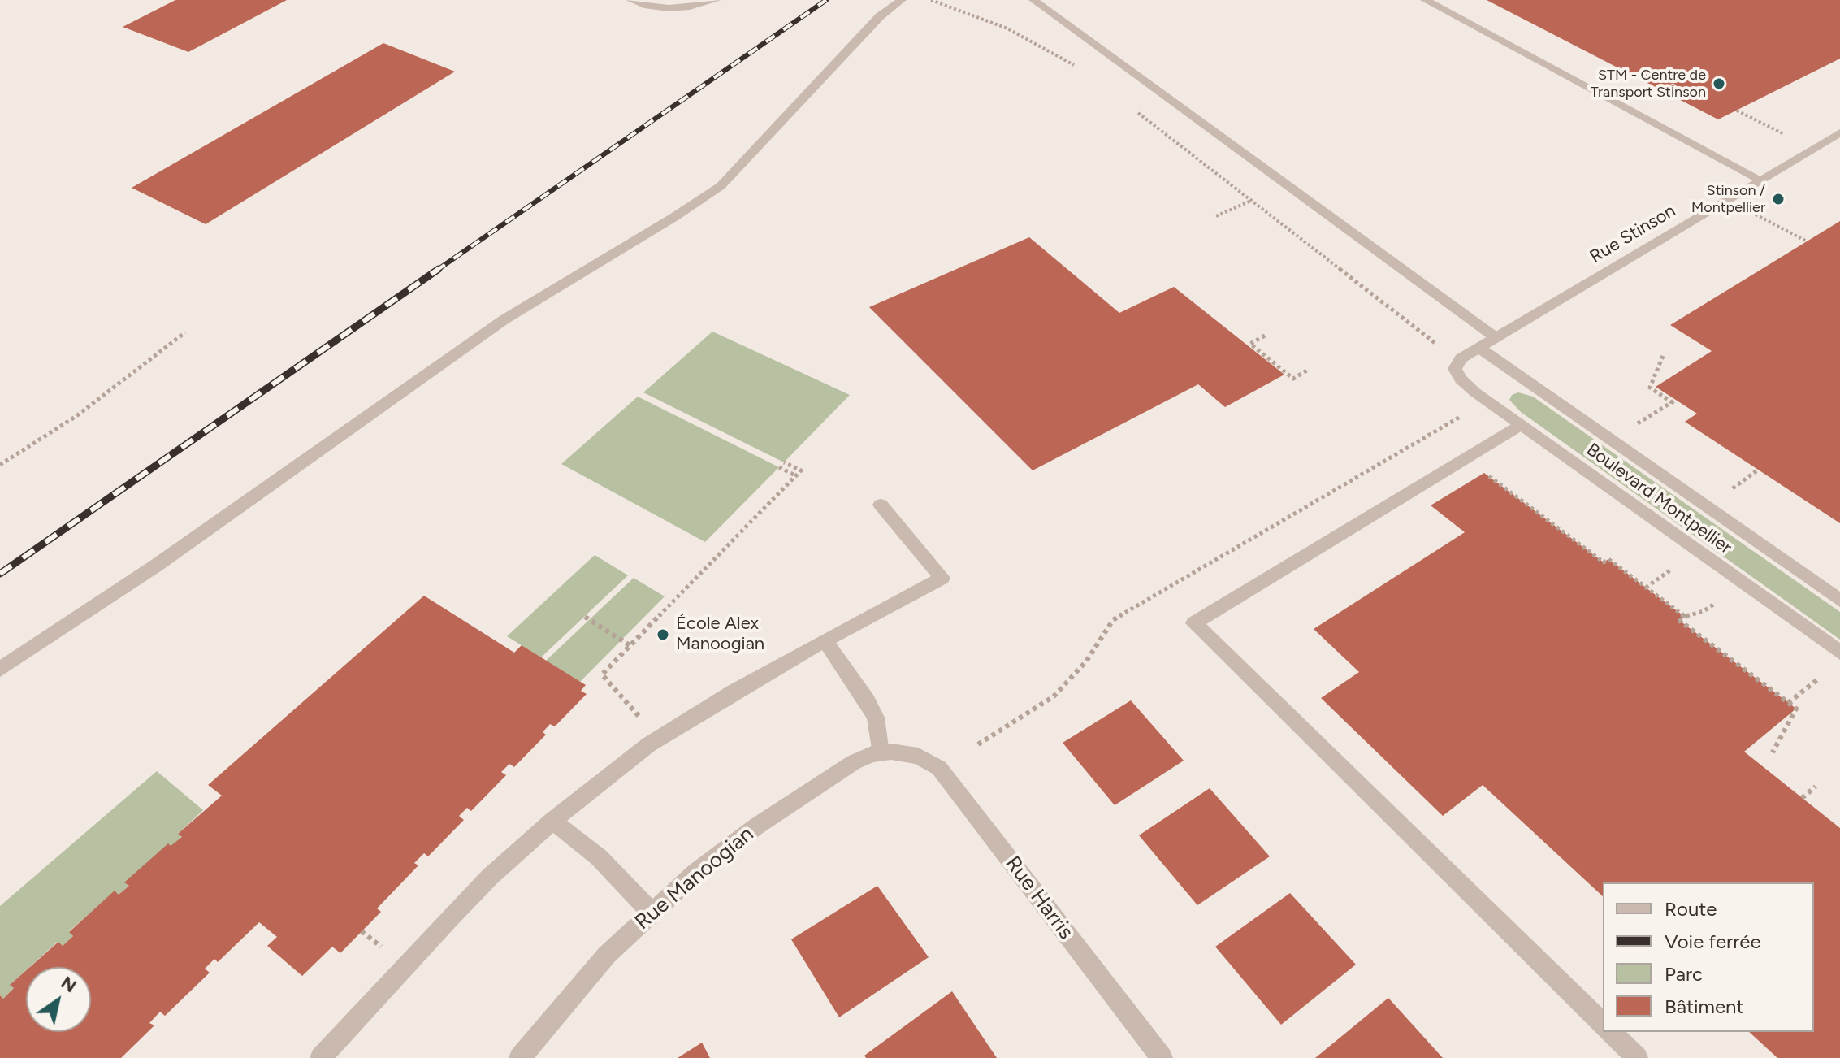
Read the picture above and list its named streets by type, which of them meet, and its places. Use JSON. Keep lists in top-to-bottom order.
{
  "streets": {
    "street": [
      "Rue Stinson",
      "Boulevard Montpellier",
      "Rue Manoogian",
      "Rue Harris"
    ]
  },
  "crossings": [
    ["Rue Stinson", "Boulevard Montpellier"],
    ["Rue Manoogian", "Rue Harris"]
  ],
  "places": ["STM - Centre de Transport Stinson", "Stinson / Montpellier", "École Alex Manoogian"],
  "legend": [
    "Route",
    "Voie ferrée",
    "Parc",
    "Bâtiment"
  ],
  "north": "top right"
}
